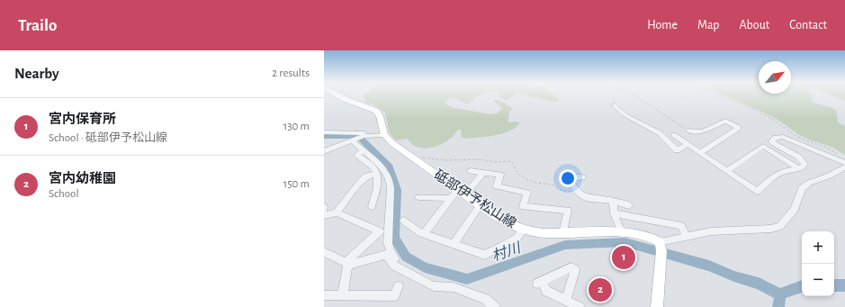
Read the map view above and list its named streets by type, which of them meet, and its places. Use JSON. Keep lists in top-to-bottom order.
{
  "streets": {
    "main road": ["砥部伊予松山線"]
  },
  "water": ["村川"],
  "north": "top right",
  "page": {
    "header": "Trailo",
    "nav": [
      "Home",
      "Map",
      "About",
      "Contact"
    ],
    "heading": ["Nearby", "2 results"],
    "list": [
      {
        "mark": "1",
        "name": "宮内保育所",
        "note": "School · 砥部伊予松山線",
        "value": "130 m"
      },
      {
        "mark": "2",
        "name": "宮内幼稚園",
        "note": "School",
        "value": "150 m"
      }
    ],
    "map_buttons": ["+", "−"],
    "pins": ["1", "2"]
  }
}
